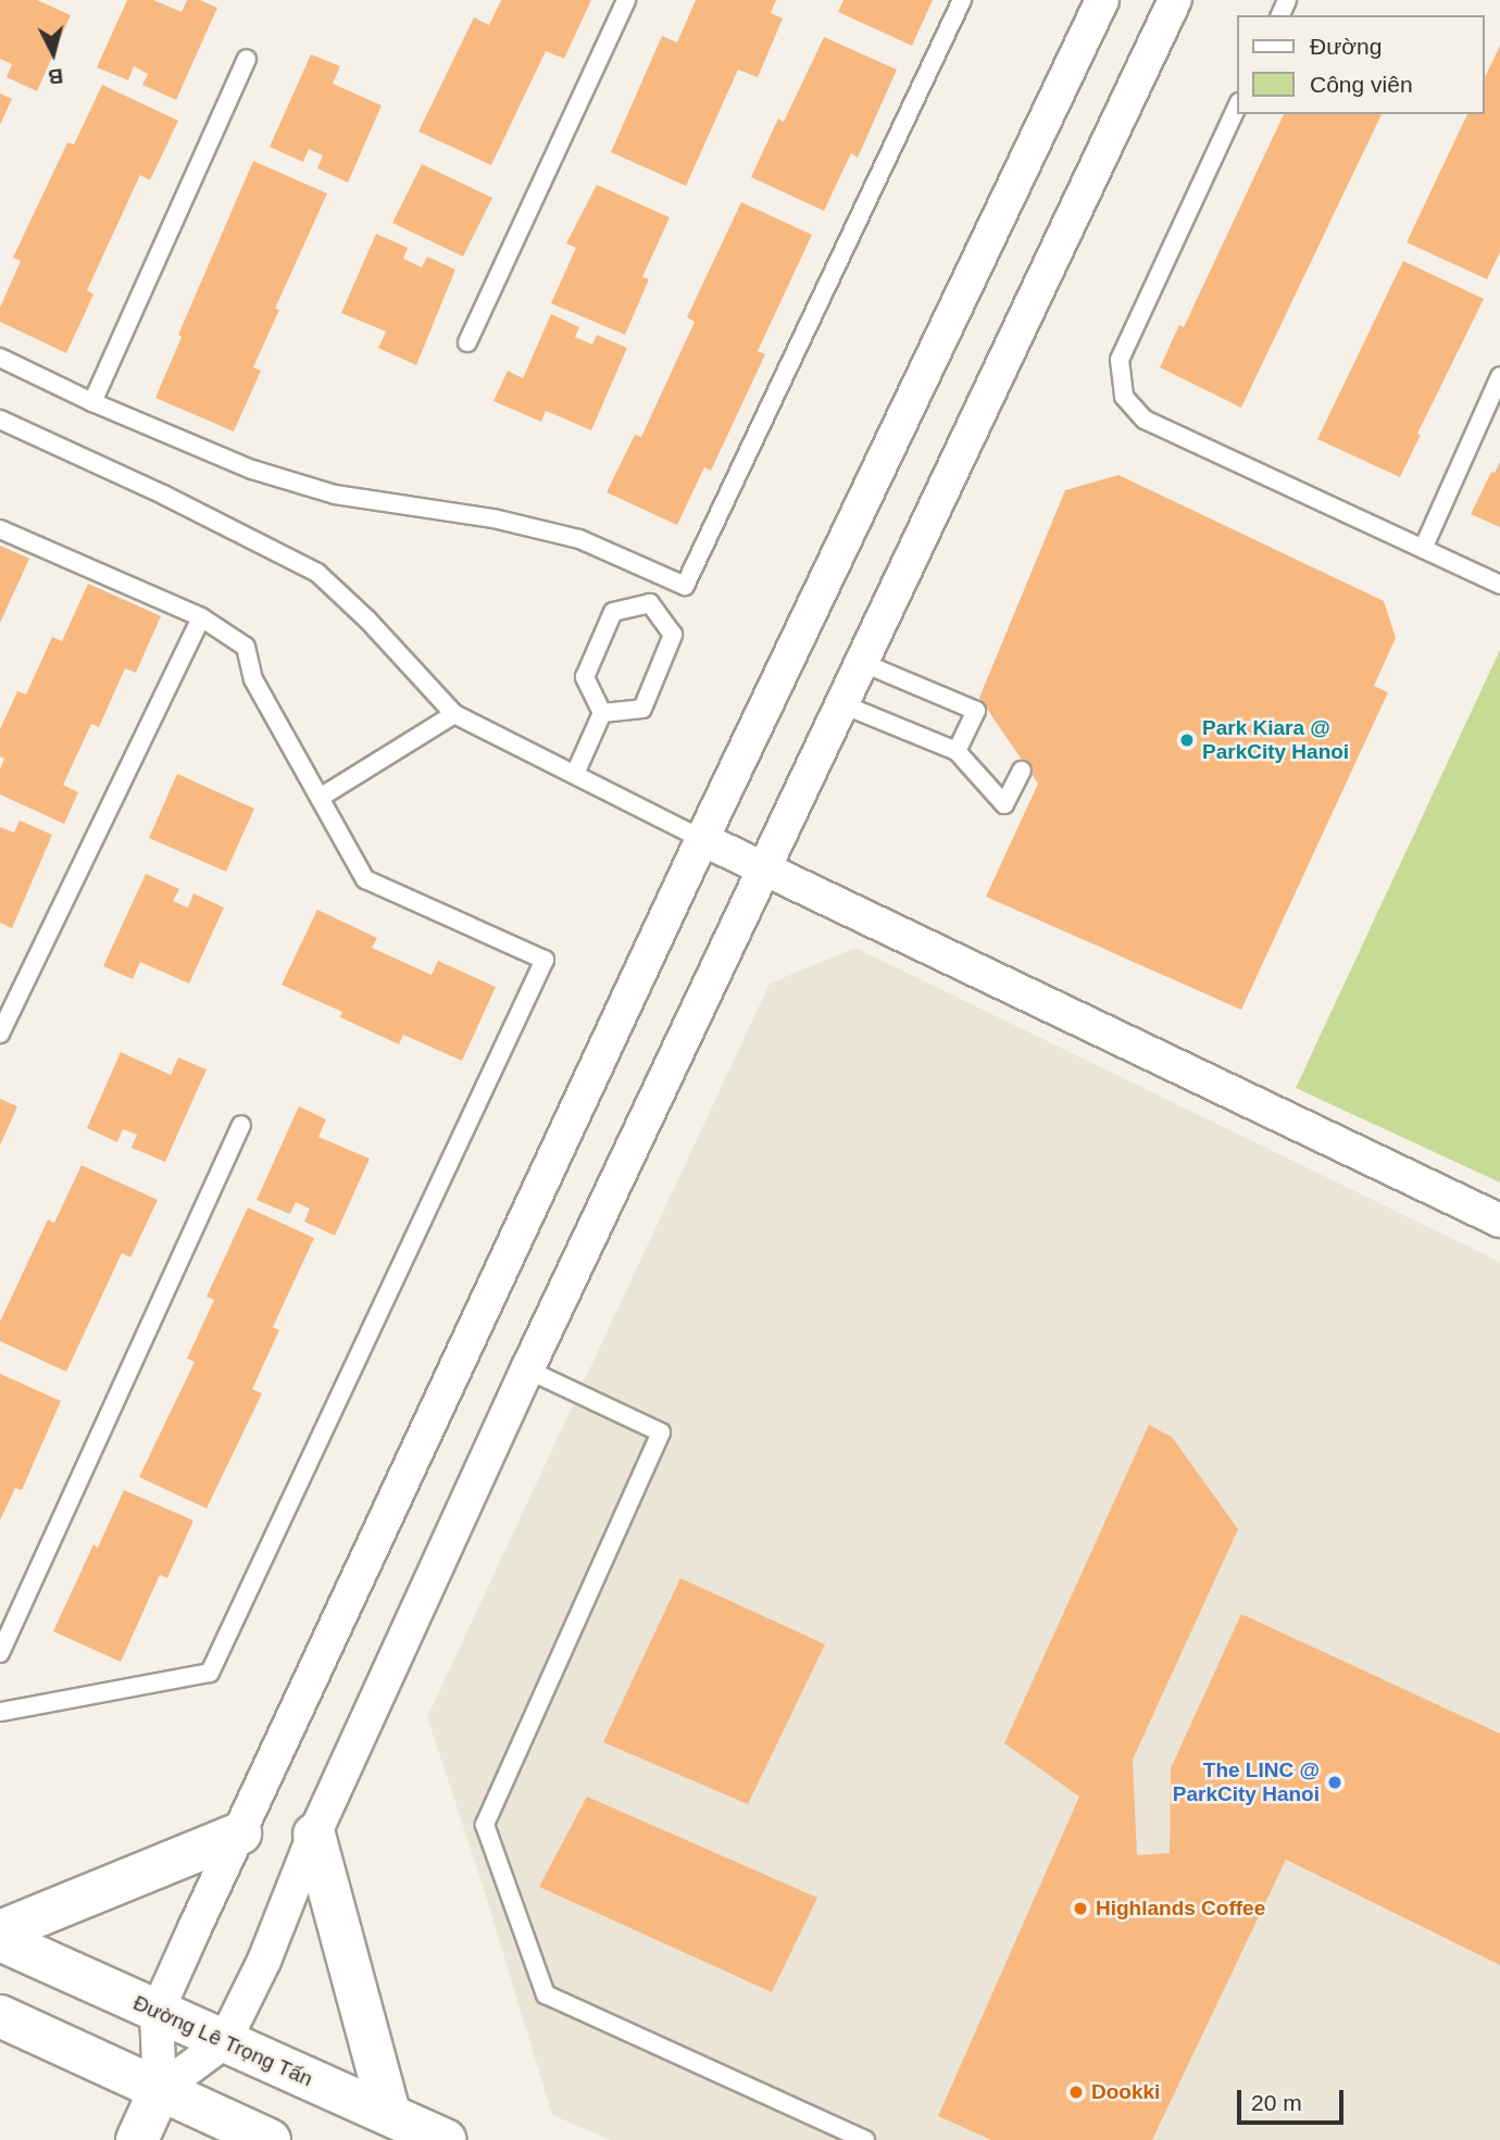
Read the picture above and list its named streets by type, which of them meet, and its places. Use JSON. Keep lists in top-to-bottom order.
{
  "streets": {
    "main road": ["Đường Lê Trọng Tấn"]
  },
  "places": [
    "Park Kiara @ ParkCity Hanoi",
    "The LINC @ ParkCity Hanoi",
    "Highlands Coffee",
    "Dookki"
  ],
  "legend": ["Đường", "Công viên"],
  "scale_bar": "20 m",
  "north": "bottom"
}
